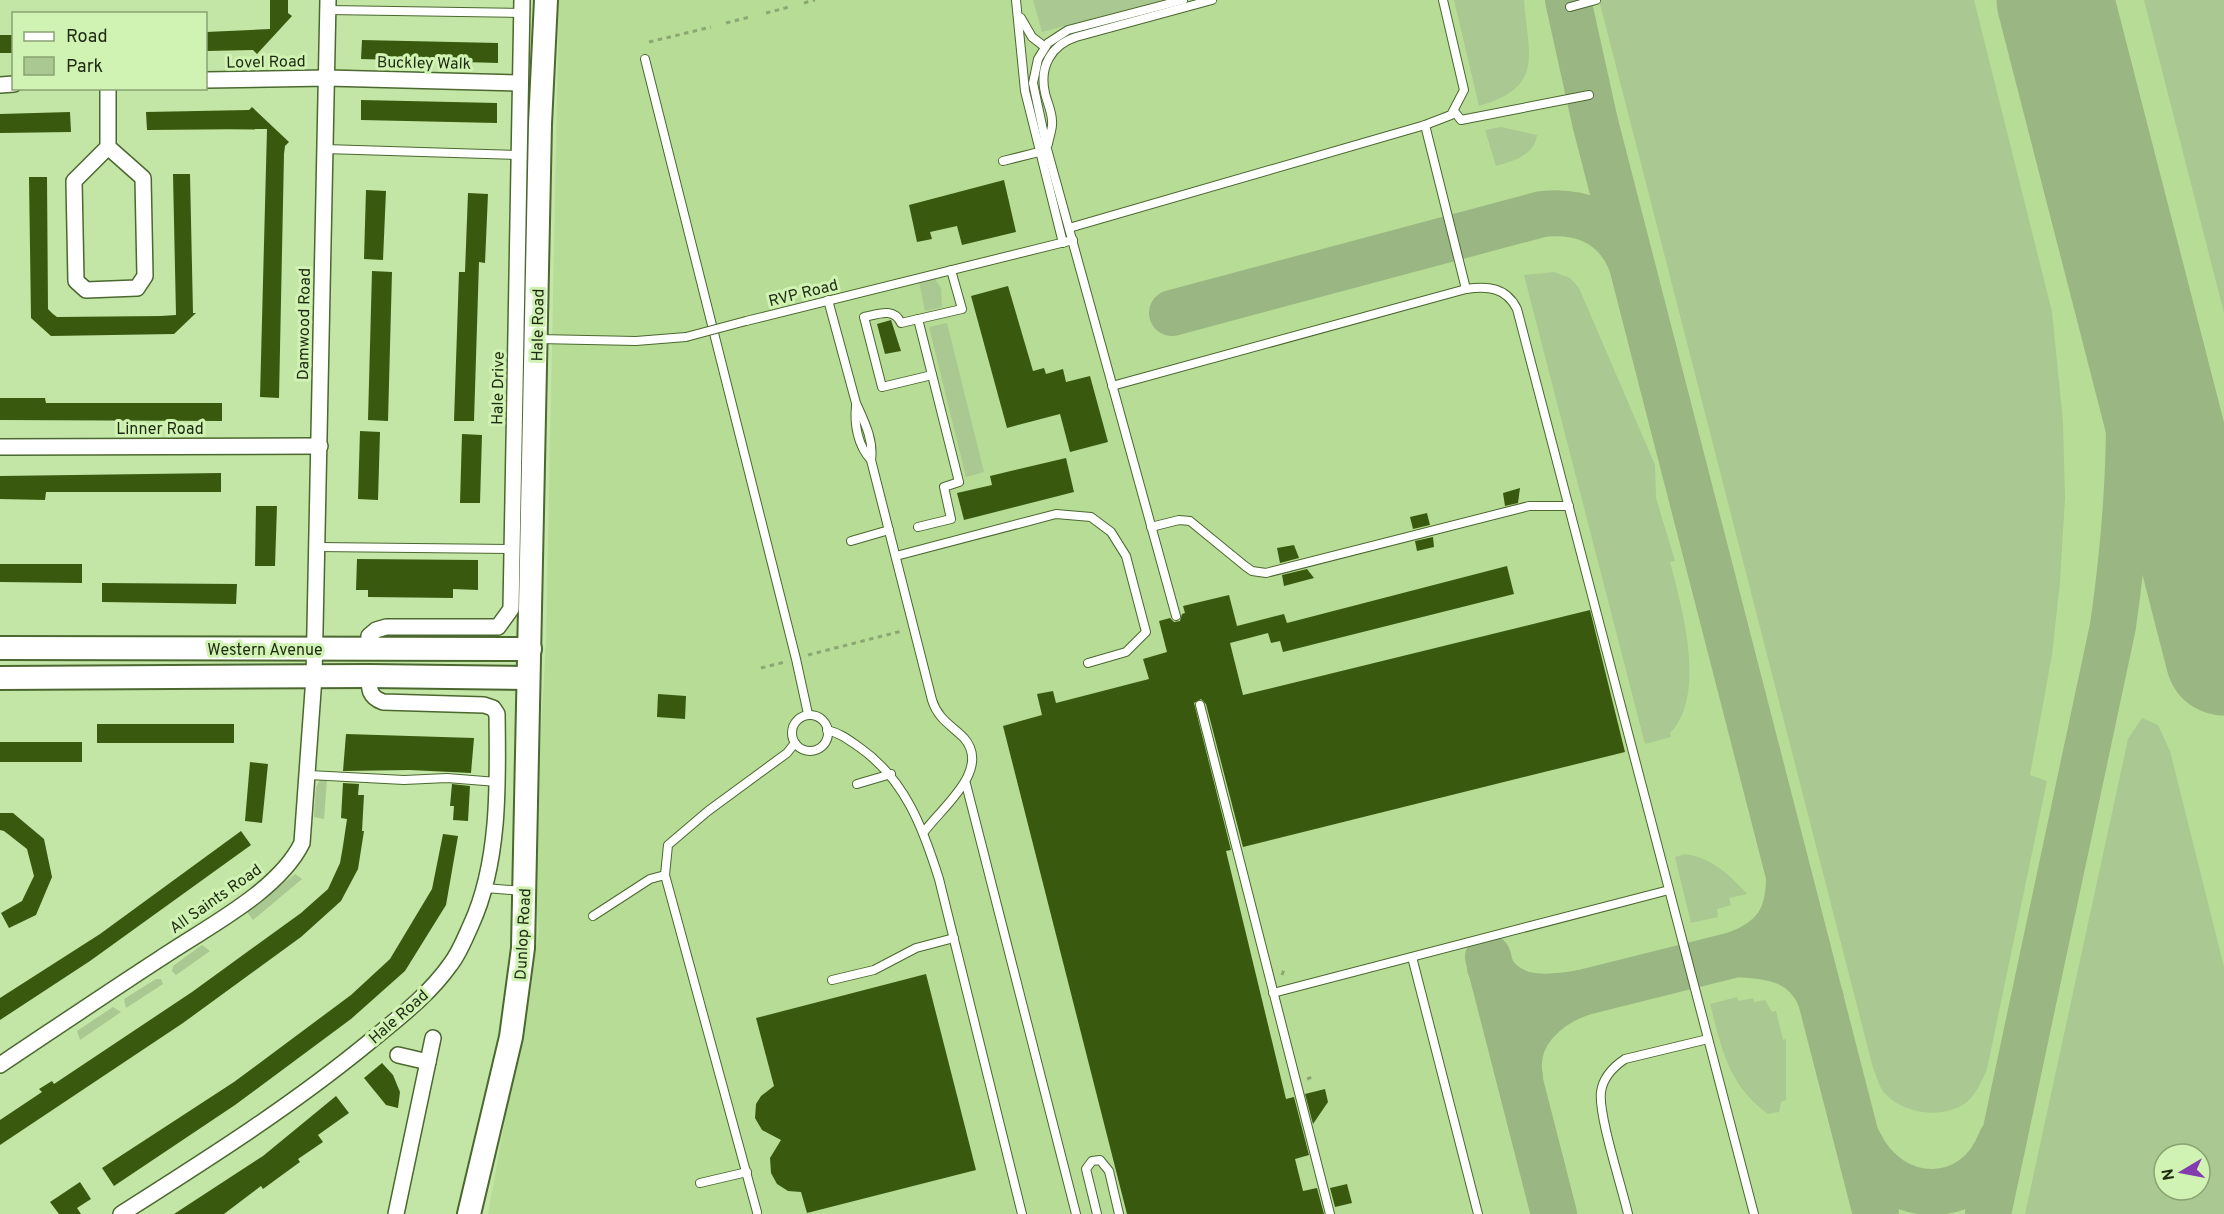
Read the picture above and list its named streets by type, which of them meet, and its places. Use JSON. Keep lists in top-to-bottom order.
{
  "streets": {
    "street": [
      "Lovel Road",
      "Buckley Walk",
      "Damwood Road",
      "Hale Road",
      "Hale Drive",
      "Linner Road",
      "Western Avenue",
      "All Saints Road",
      "Dunlop Road"
    ],
    "lane": ["RVP Road"]
  },
  "crossings": [
    ["Lovel Road", "Buckley Walk"],
    ["Lovel Road", "Damwood Road"],
    ["Buckley Walk", "Damwood Road"],
    ["Buckley Walk", "Hale Drive"],
    ["RVP Road", "Hale Road"],
    ["Damwood Road", "Linner Road"],
    ["Damwood Road", "Western Avenue"],
    ["Damwood Road", "All Saints Road"],
    ["Hale Road", "Hale Drive"],
    ["Hale Road", "Western Avenue"],
    ["Hale Road", "Dunlop Road"],
    ["Hale Drive", "Western Avenue"],
    ["Western Avenue", "All Saints Road"],
    ["Western Avenue", "Dunlop Road"]
  ],
  "legend": ["Road", "Park"],
  "north": "left"
}
